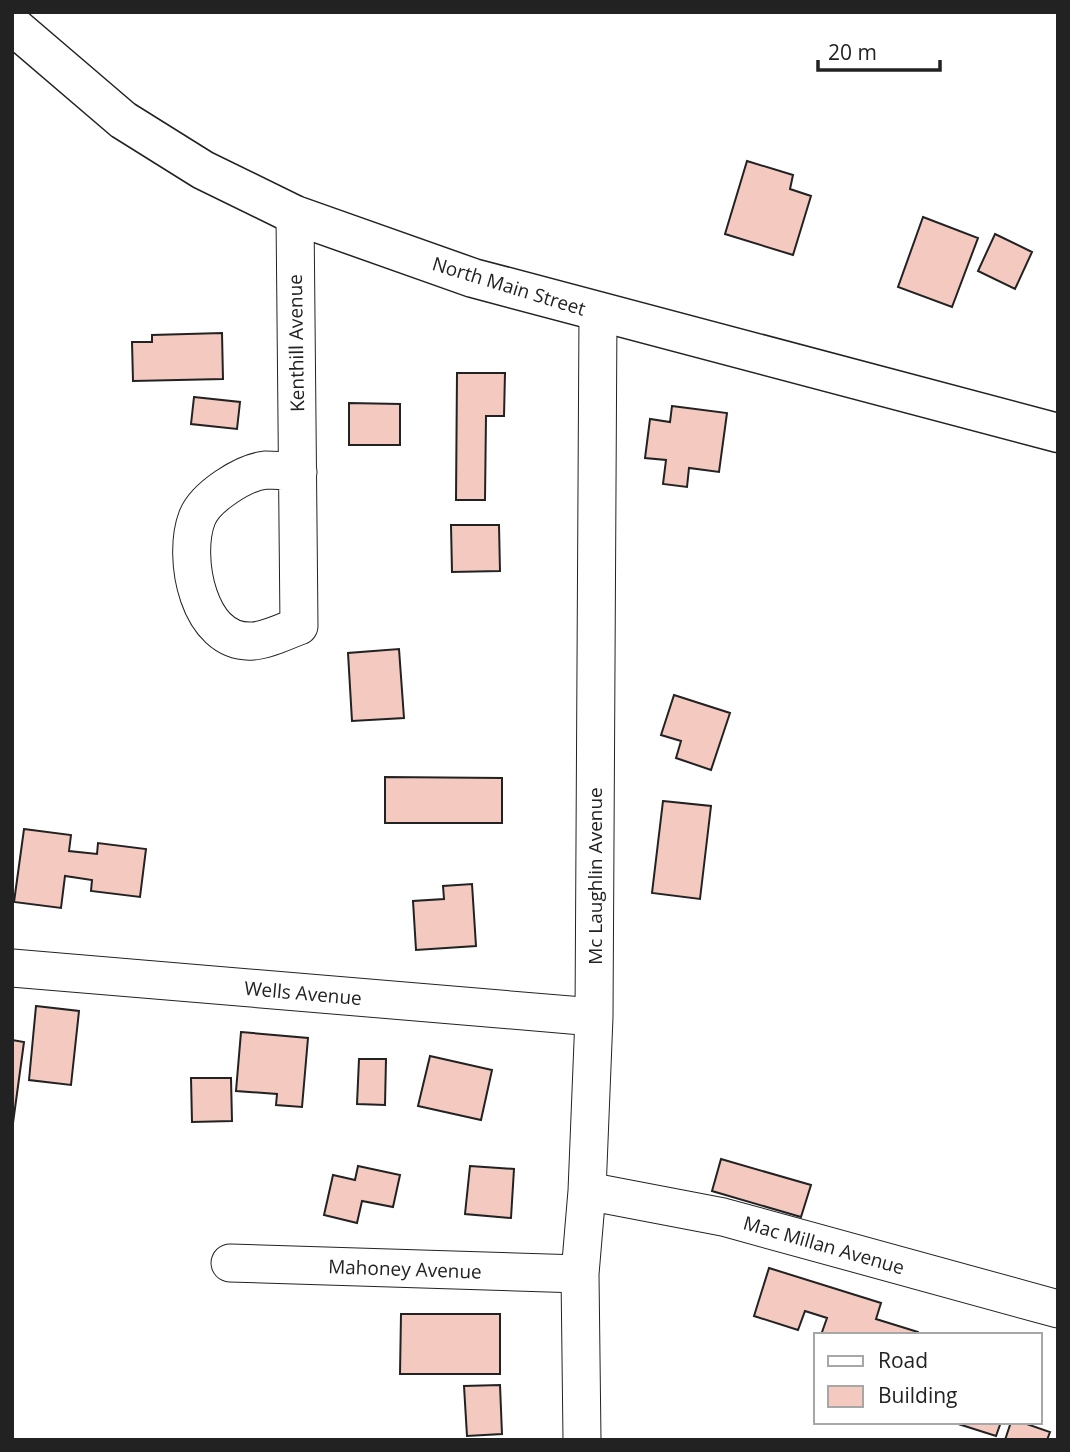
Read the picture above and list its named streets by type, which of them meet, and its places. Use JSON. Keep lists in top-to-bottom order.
{
  "streets": {
    "street": [
      "North Main Street",
      "Kenthill Avenue",
      "Mc Laughlin Avenue",
      "Wells Avenue",
      "Mac Millan Avenue",
      "Mahoney Avenue"
    ]
  },
  "crossings": [
    ["North Main Street", "Kenthill Avenue"],
    ["North Main Street", "Mc Laughlin Avenue"],
    ["Mc Laughlin Avenue", "Wells Avenue"],
    ["Mc Laughlin Avenue", "Mac Millan Avenue"],
    ["Mc Laughlin Avenue", "Mahoney Avenue"]
  ],
  "legend": ["Road", "Building"],
  "scale_bar": "20 m"
}
